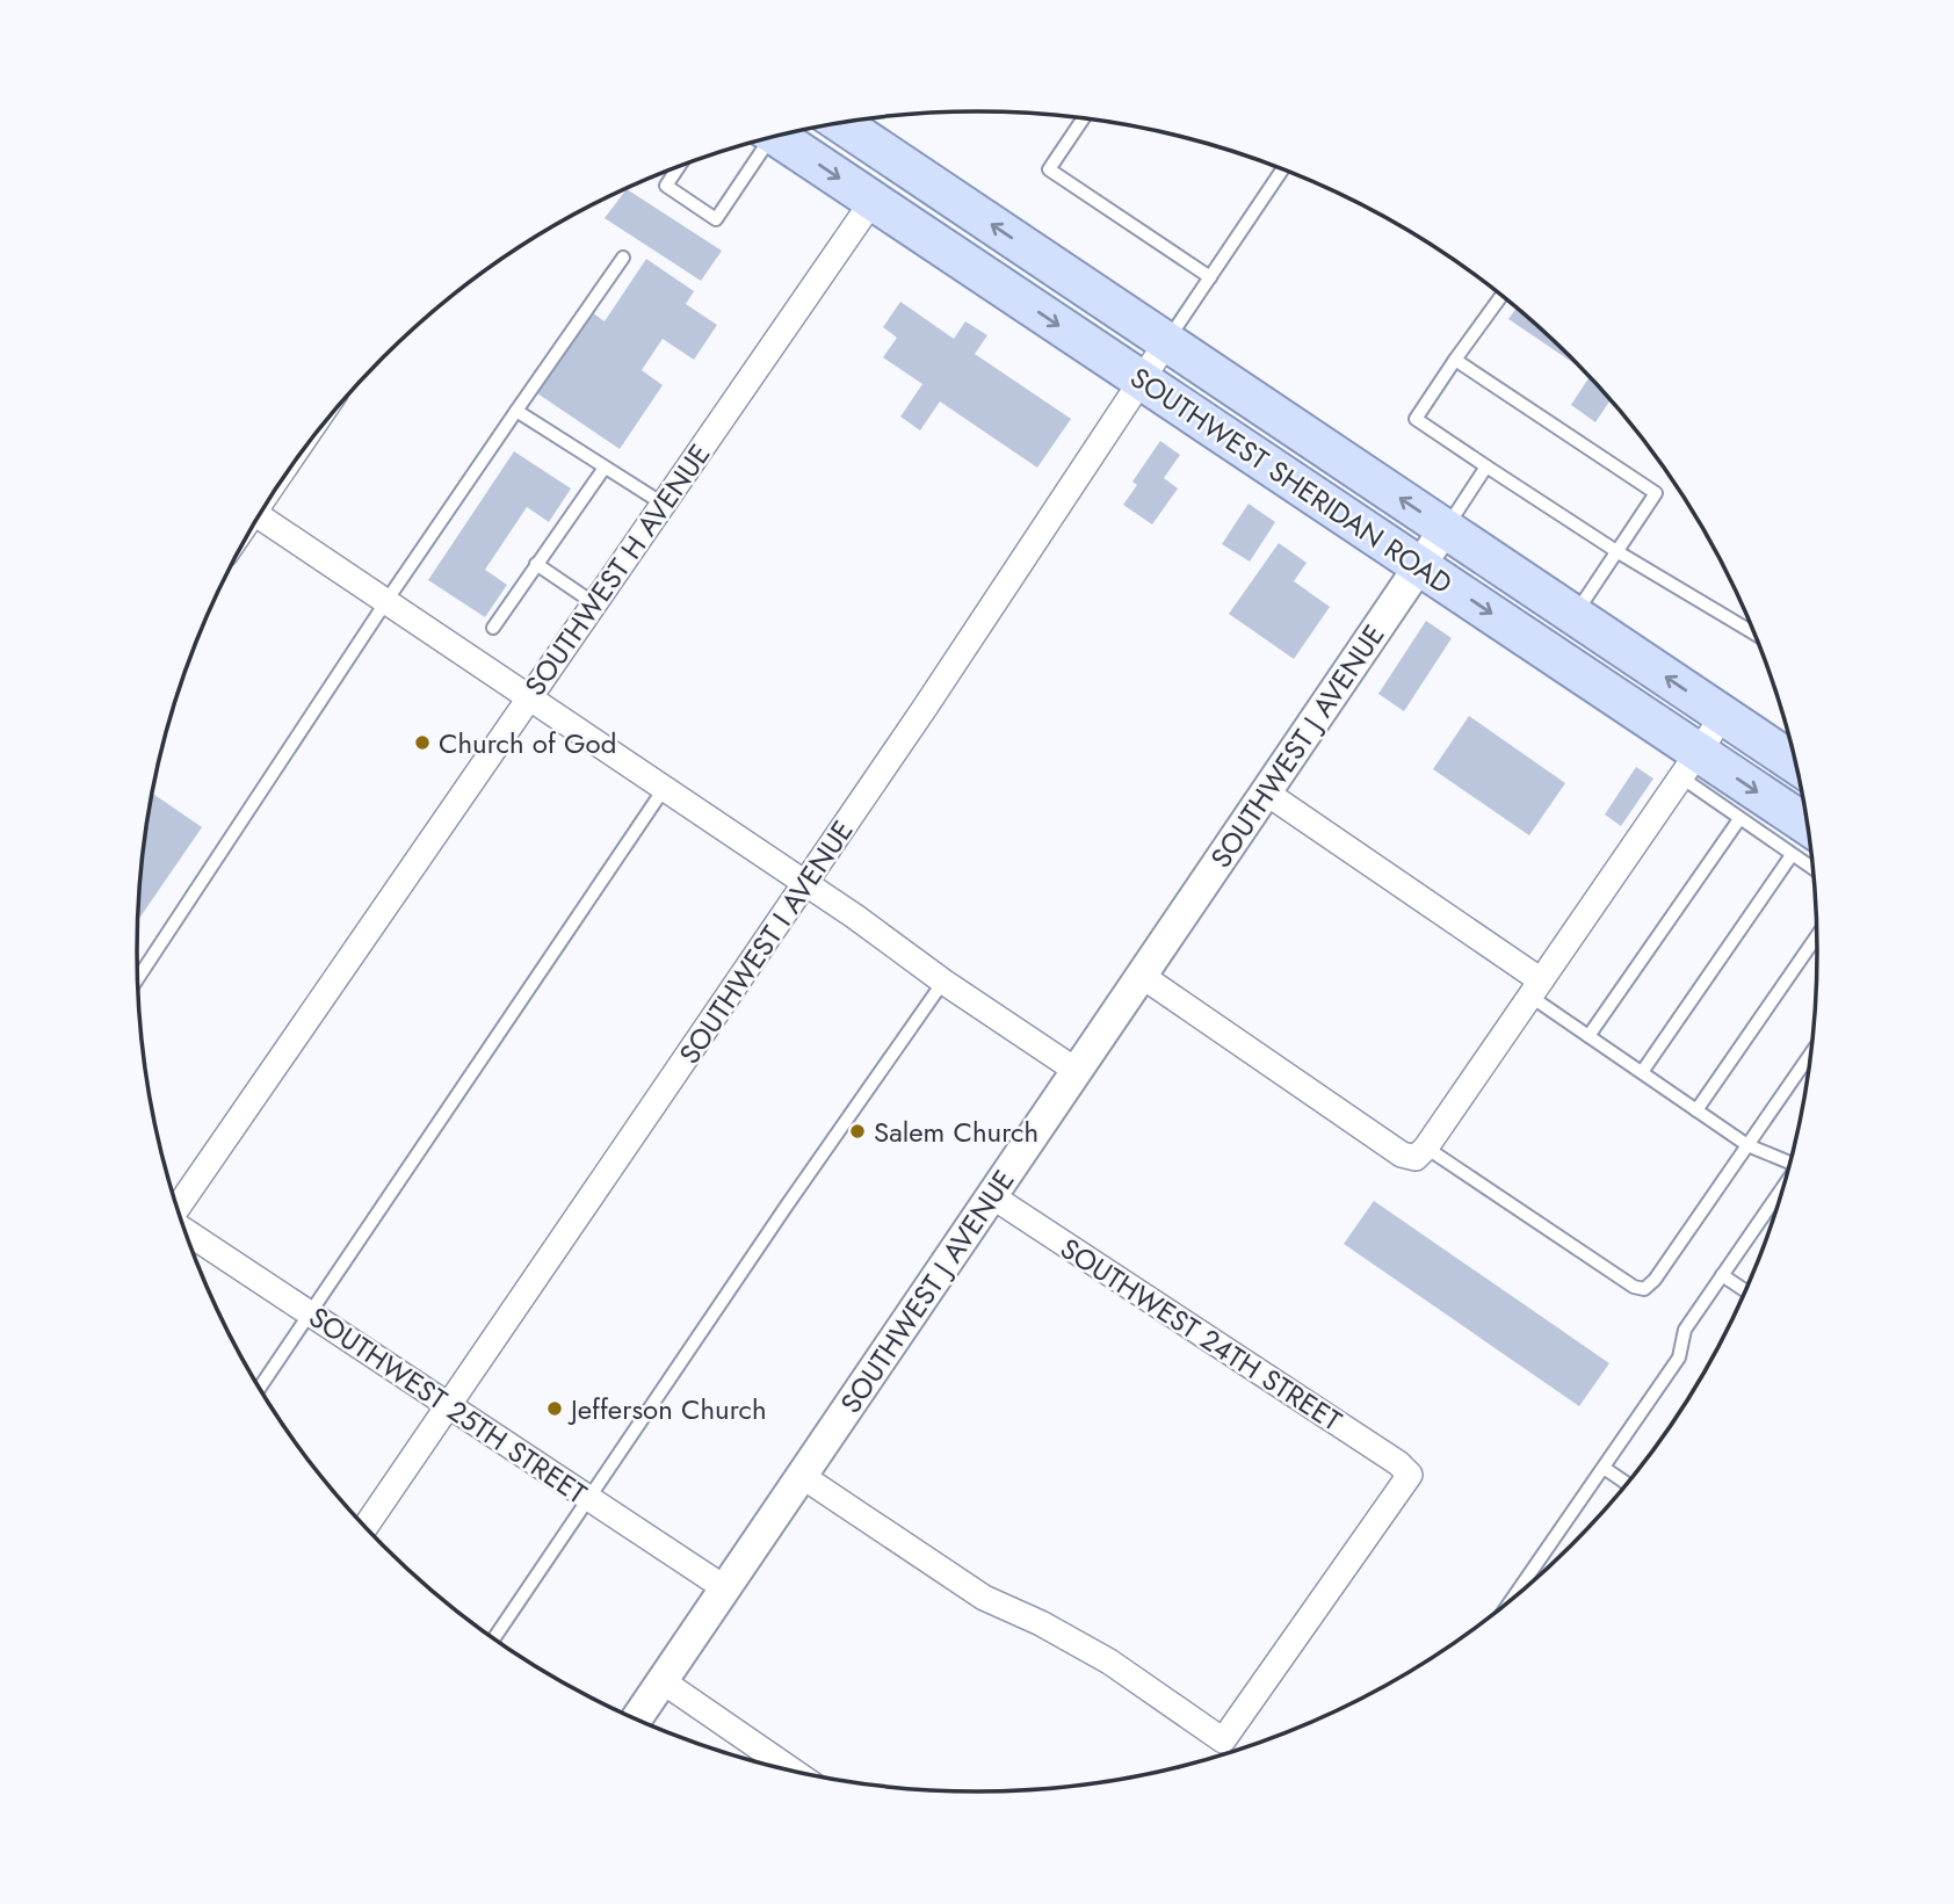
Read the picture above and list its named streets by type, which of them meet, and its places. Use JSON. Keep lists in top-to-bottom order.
{
  "streets": {
    "main road": ["SOUTHWEST SHERIDAN ROAD"],
    "street": [
      "SOUTHWEST H AVENUE",
      "SOUTHWEST J AVENUE",
      "SOUTHWEST I AVENUE",
      "SOUTHWEST 24TH STREET",
      "SOUTHWEST 25TH STREET"
    ]
  },
  "crossings": [
    ["SOUTHWEST SHERIDAN ROAD", "SOUTHWEST H AVENUE"],
    ["SOUTHWEST SHERIDAN ROAD", "SOUTHWEST J AVENUE"],
    ["SOUTHWEST SHERIDAN ROAD", "SOUTHWEST I AVENUE"],
    ["SOUTHWEST J AVENUE", "SOUTHWEST 24TH STREET"],
    ["SOUTHWEST J AVENUE", "SOUTHWEST 25TH STREET"],
    ["SOUTHWEST I AVENUE", "SOUTHWEST 25TH STREET"]
  ],
  "places": ["Church of God", "Salem Church", "Jefferson Church"]
}
